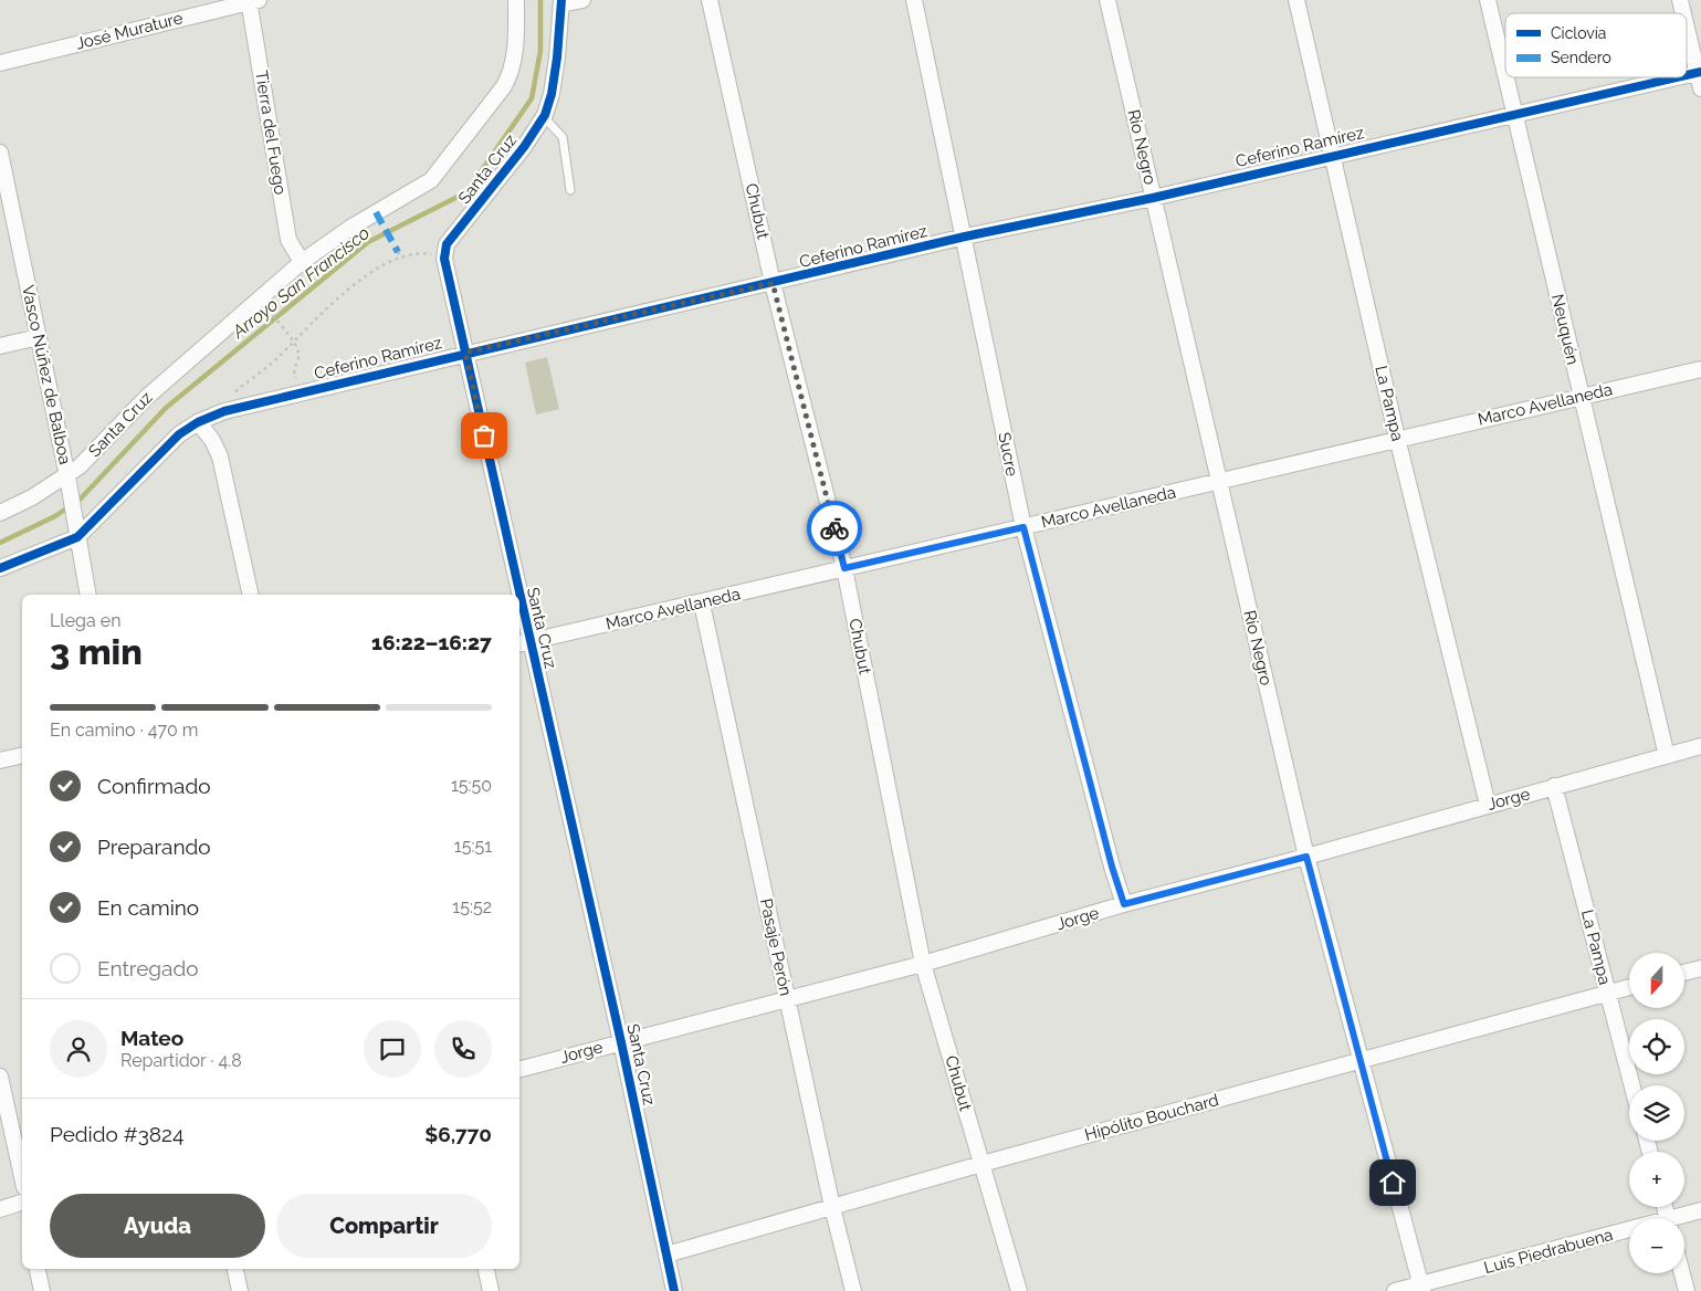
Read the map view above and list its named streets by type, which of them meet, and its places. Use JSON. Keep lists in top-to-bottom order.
{
  "streets": {
    "street": [
      "José Murature",
      "Tierra del Fuego",
      "Río Negro",
      "Ceferino Ramírez",
      "Santa Cruz",
      "Chubut",
      "Neuquén",
      "Vasco Núñez de Balboa",
      "La Pampa",
      "Marco Avellaneda",
      "Sucre",
      "Jorge",
      "Pasaje Perón",
      "Hipólito Bouchard",
      "Luis Piedrabuena"
    ]
  },
  "crossings": [
    ["José Murature", "Tierra del Fuego"],
    ["Tierra del Fuego", "Santa Cruz"],
    ["Río Negro", "Ceferino Ramírez"],
    ["Río Negro", "Marco Avellaneda"],
    ["Río Negro", "Jorge"],
    ["Río Negro", "Hipólito Bouchard"],
    ["Río Negro", "Luis Piedrabuena"],
    ["Ceferino Ramírez", "Santa Cruz"],
    ["Ceferino Ramírez", "Chubut"],
    ["Ceferino Ramírez", "Neuquén"],
    ["Ceferino Ramírez", "Vasco Núñez de Balboa"],
    ["Ceferino Ramírez", "La Pampa"],
    ["Ceferino Ramírez", "Sucre"],
    ["Santa Cruz", "Vasco Núñez de Balboa"],
    ["Santa Cruz", "Marco Avellaneda"],
    ["Santa Cruz", "Jorge"],
    ["Santa Cruz", "Hipólito Bouchard"],
    ["Chubut", "Marco Avellaneda"],
    ["Chubut", "Jorge"],
    ["Chubut", "Hipólito Bouchard"],
    ["Neuquén", "Marco Avellaneda"],
    ["Neuquén", "Jorge"],
    ["La Pampa", "Marco Avellaneda"],
    ["La Pampa", "Jorge"],
    ["La Pampa", "Hipólito Bouchard"],
    ["Marco Avellaneda", "Sucre"],
    ["Marco Avellaneda", "Pasaje Perón"],
    ["Sucre", "Jorge"],
    ["Jorge", "Pasaje Perón"],
    ["Pasaje Perón", "Hipólito Bouchard"]
  ],
  "water": ["Arroyo San Francisco"],
  "legend": ["Ciclovía", "Sendero"],
  "north": "bottom",
  "page": {
    "heading": ["3 min", "Llega en", "16:22–16:27"],
    "panel": [
      "Mateo",
      "Repartidor · 4.8",
      "Pedido #3824",
      "$6,770"
    ],
    "bar": "En camino · 470 m",
    "list": [
      ["Confirmado", "15:50"],
      ["Preparando", "15:51"],
      ["En camino", "15:52"],
      "Entregado"
    ],
    "map_buttons": ["+", "−"],
    "buttons": ["Ayuda", "Compartir"]
  }
}
